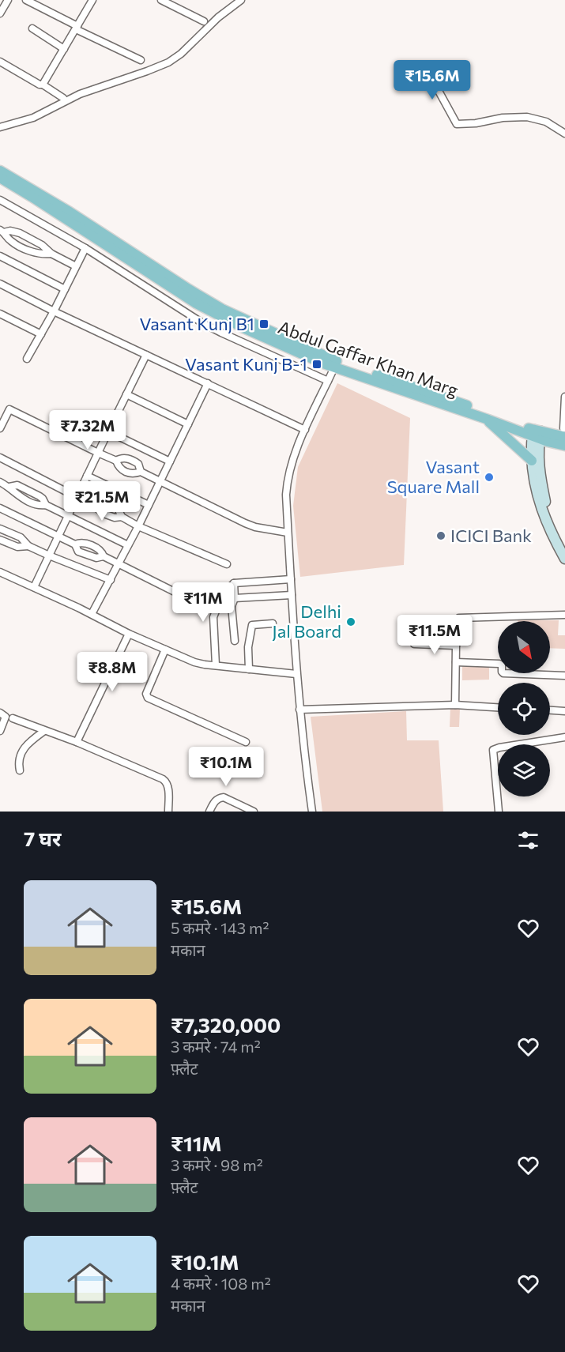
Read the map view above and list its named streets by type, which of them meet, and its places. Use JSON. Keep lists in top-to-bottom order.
{
  "streets": {
    "main road": ["Abdul Gaffar Khan Marg"]
  },
  "places": {
    "transit": ["Vasant Kunj B1", "Vasant Kunj B-1"],
    "other": ["Vasant Square Mall", "ICICI Bank", "Delhi Jal Board"]
  },
  "north": "bottom right",
  "page": {
    "price": [
      "₹15.6M",
      "₹7.32M",
      "₹21.5M",
      "₹11M",
      "₹11.5M",
      "₹8.8M",
      "₹10.1M"
    ],
    "heading": "7 घर",
    "list": [
      {
        "name": "₹15.6M",
        "note": "5 कमरे · 143 m² · मकान"
      },
      {
        "name": "₹7,320,000",
        "note": "3 कमरे · 74 m² · फ़्लैट"
      },
      {
        "name": "₹11M",
        "note": "3 कमरे · 98 m² · फ़्लैट"
      },
      {
        "name": "₹10.1M",
        "note": "4 कमरे · 108 m² · मकान"
      }
    ]
  }
}
